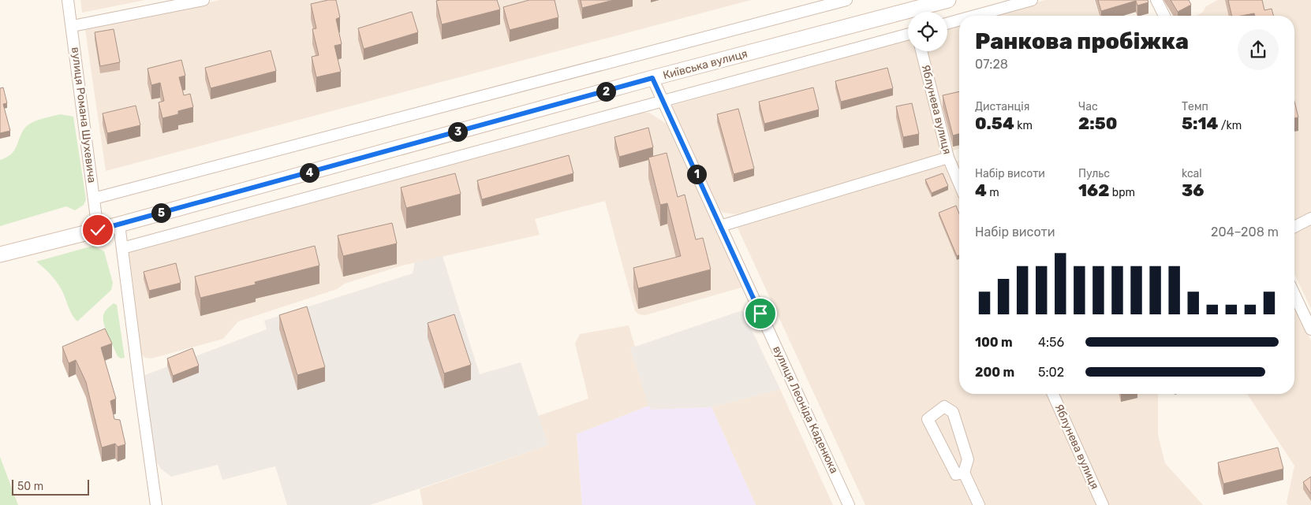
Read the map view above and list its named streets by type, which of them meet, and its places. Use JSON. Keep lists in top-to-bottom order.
{
  "streets": {
    "main road": ["Київська вулиця"],
    "street": ["Яблунева вулиця", "вулиця Романа Шухевича", "вулиця Леоніда Каденюка"]
  },
  "crossings": [
    ["Київська вулиця", "вулиця Романа Шухевича"],
    ["Київська вулиця", "вулиця Леоніда Каденюка"]
  ],
  "scale_bar": "50 m",
  "page": {
    "heading": ["Ранкова пробіжка", "07:28"],
    "pins": [
      "2",
      "3",
      "4",
      "1",
      "5"
    ],
    "stats": [
      ["Дистанція", "0.54 km"],
      ["Час", "2:50"],
      ["Темп", "5:14 /km"],
      ["Набір висоти", "4 m"],
      ["Пульс", "162 bpm"],
      ["kcal", "36"]
    ],
    "chart": ["Набір висоти", "204–208 m"],
    "list": [
      {
        "name": "100 m",
        "note": "4:56"
      },
      {
        "name": "200 m",
        "note": "5:02"
      }
    ],
    "scale": "50 m"
  }
}
